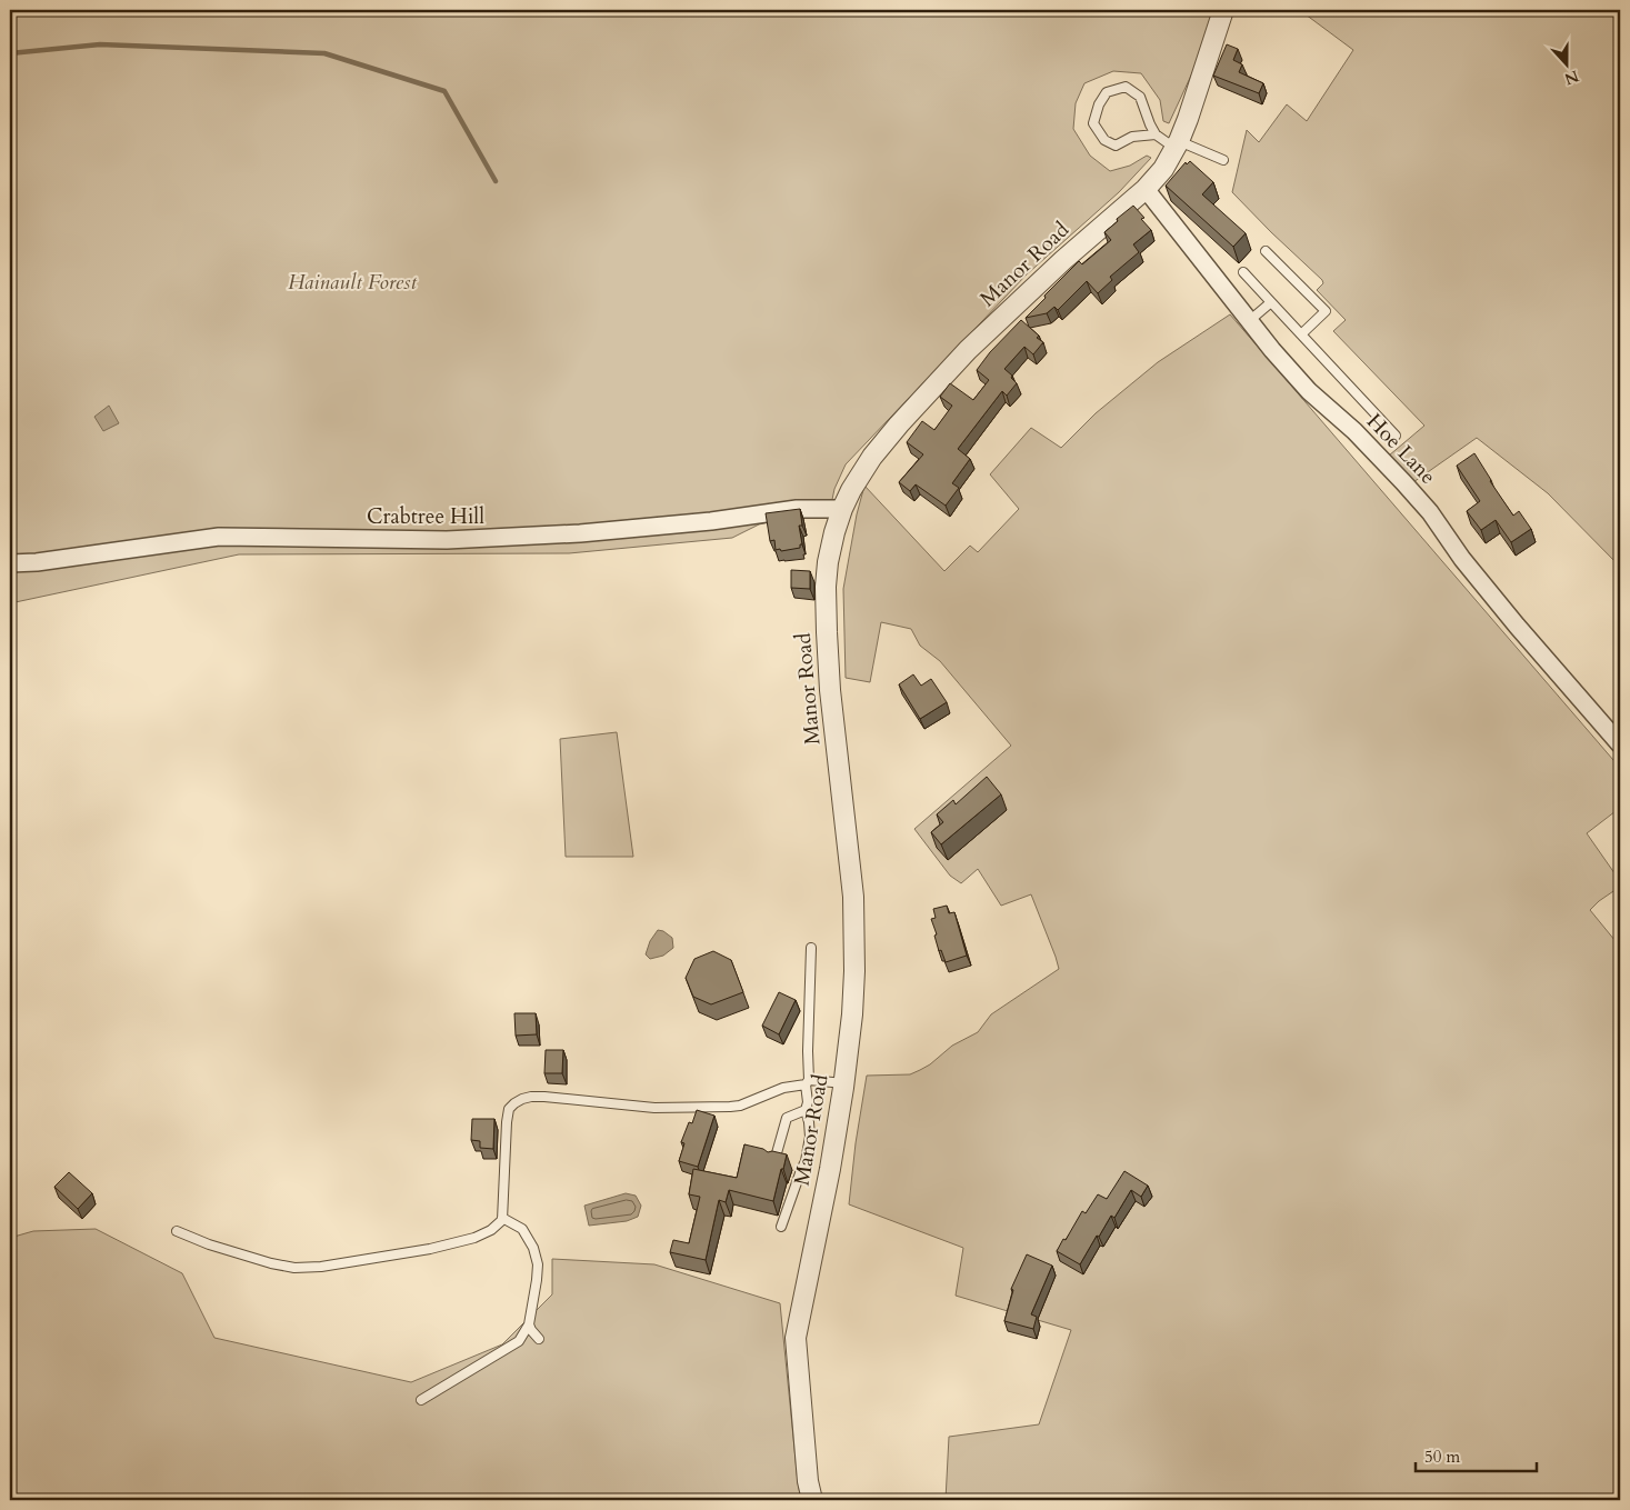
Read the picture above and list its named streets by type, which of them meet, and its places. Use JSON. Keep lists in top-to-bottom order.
{
  "streets": {
    "street": ["Manor Road", "Hoe Lane", "Crabtree Hill"]
  },
  "crossings": [
    ["Manor Road", "Hoe Lane"],
    ["Manor Road", "Crabtree Hill"]
  ],
  "parks": ["Hainault Forest"],
  "scale_bar": "50 m",
  "north": "bottom"
}
